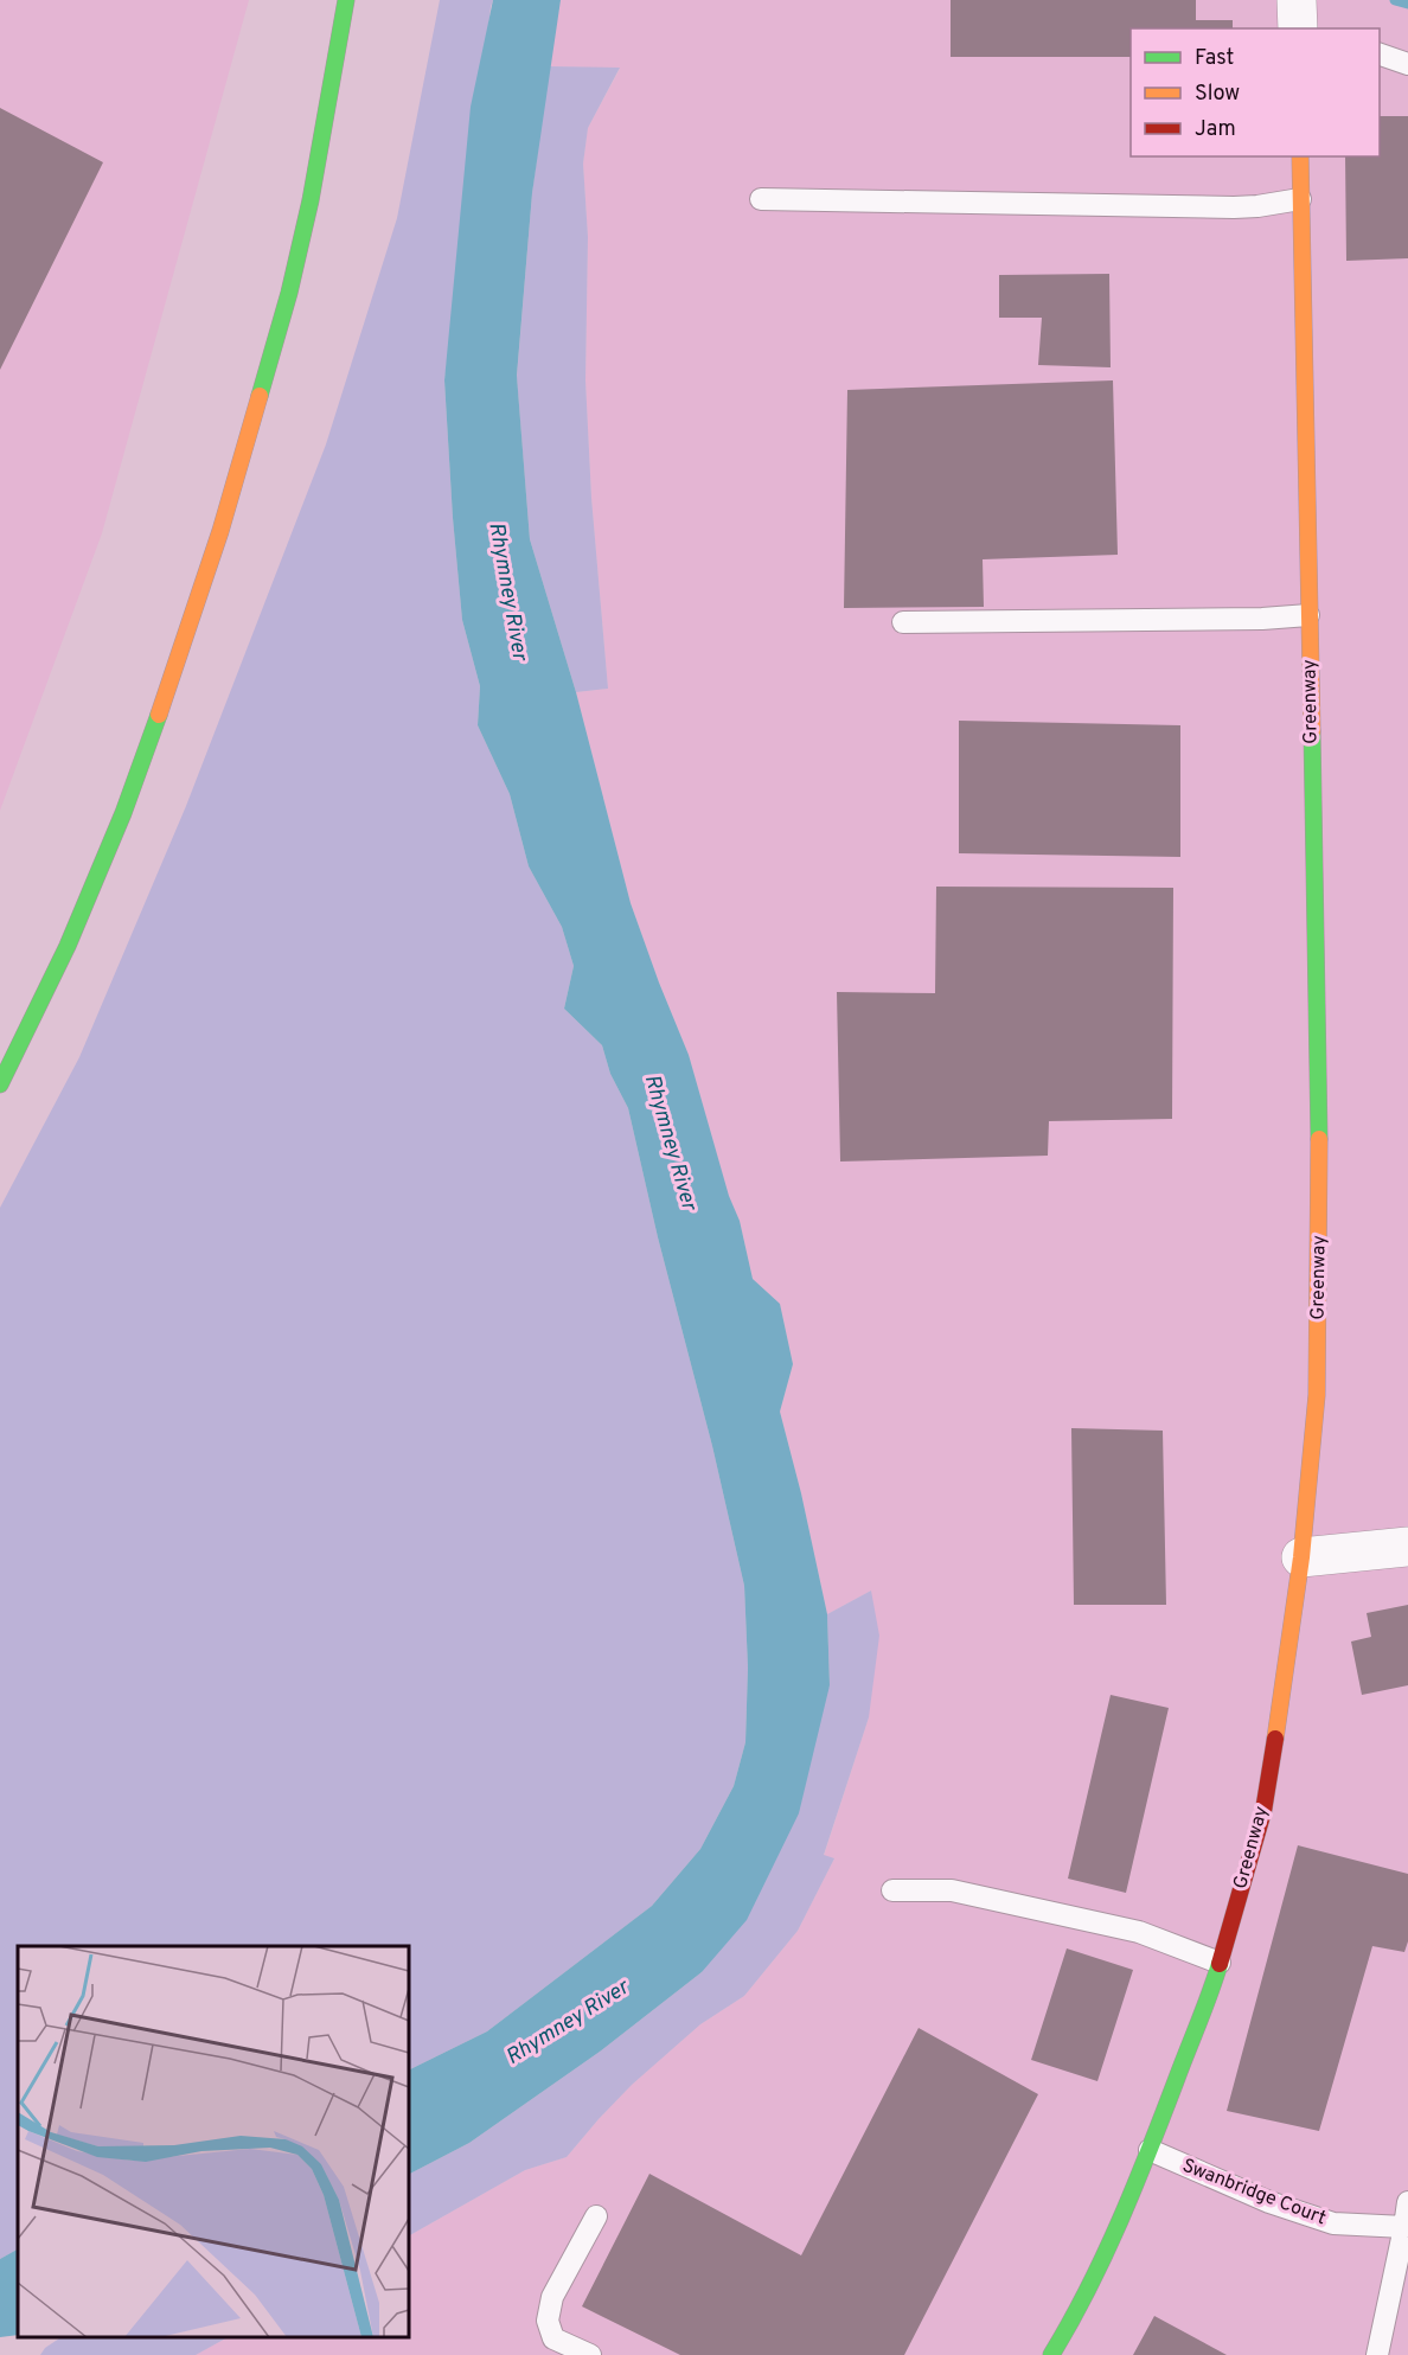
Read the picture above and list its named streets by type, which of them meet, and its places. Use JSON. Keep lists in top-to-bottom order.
{
  "streets": {
    "street": ["Greenway"],
    "lane": ["Swanbridge Court"]
  },
  "crossings": [
    ["Greenway", "Swanbridge Court"]
  ],
  "water": ["Rhymney River"],
  "legend": ["Fast", "Slow", "Jam"]
}
